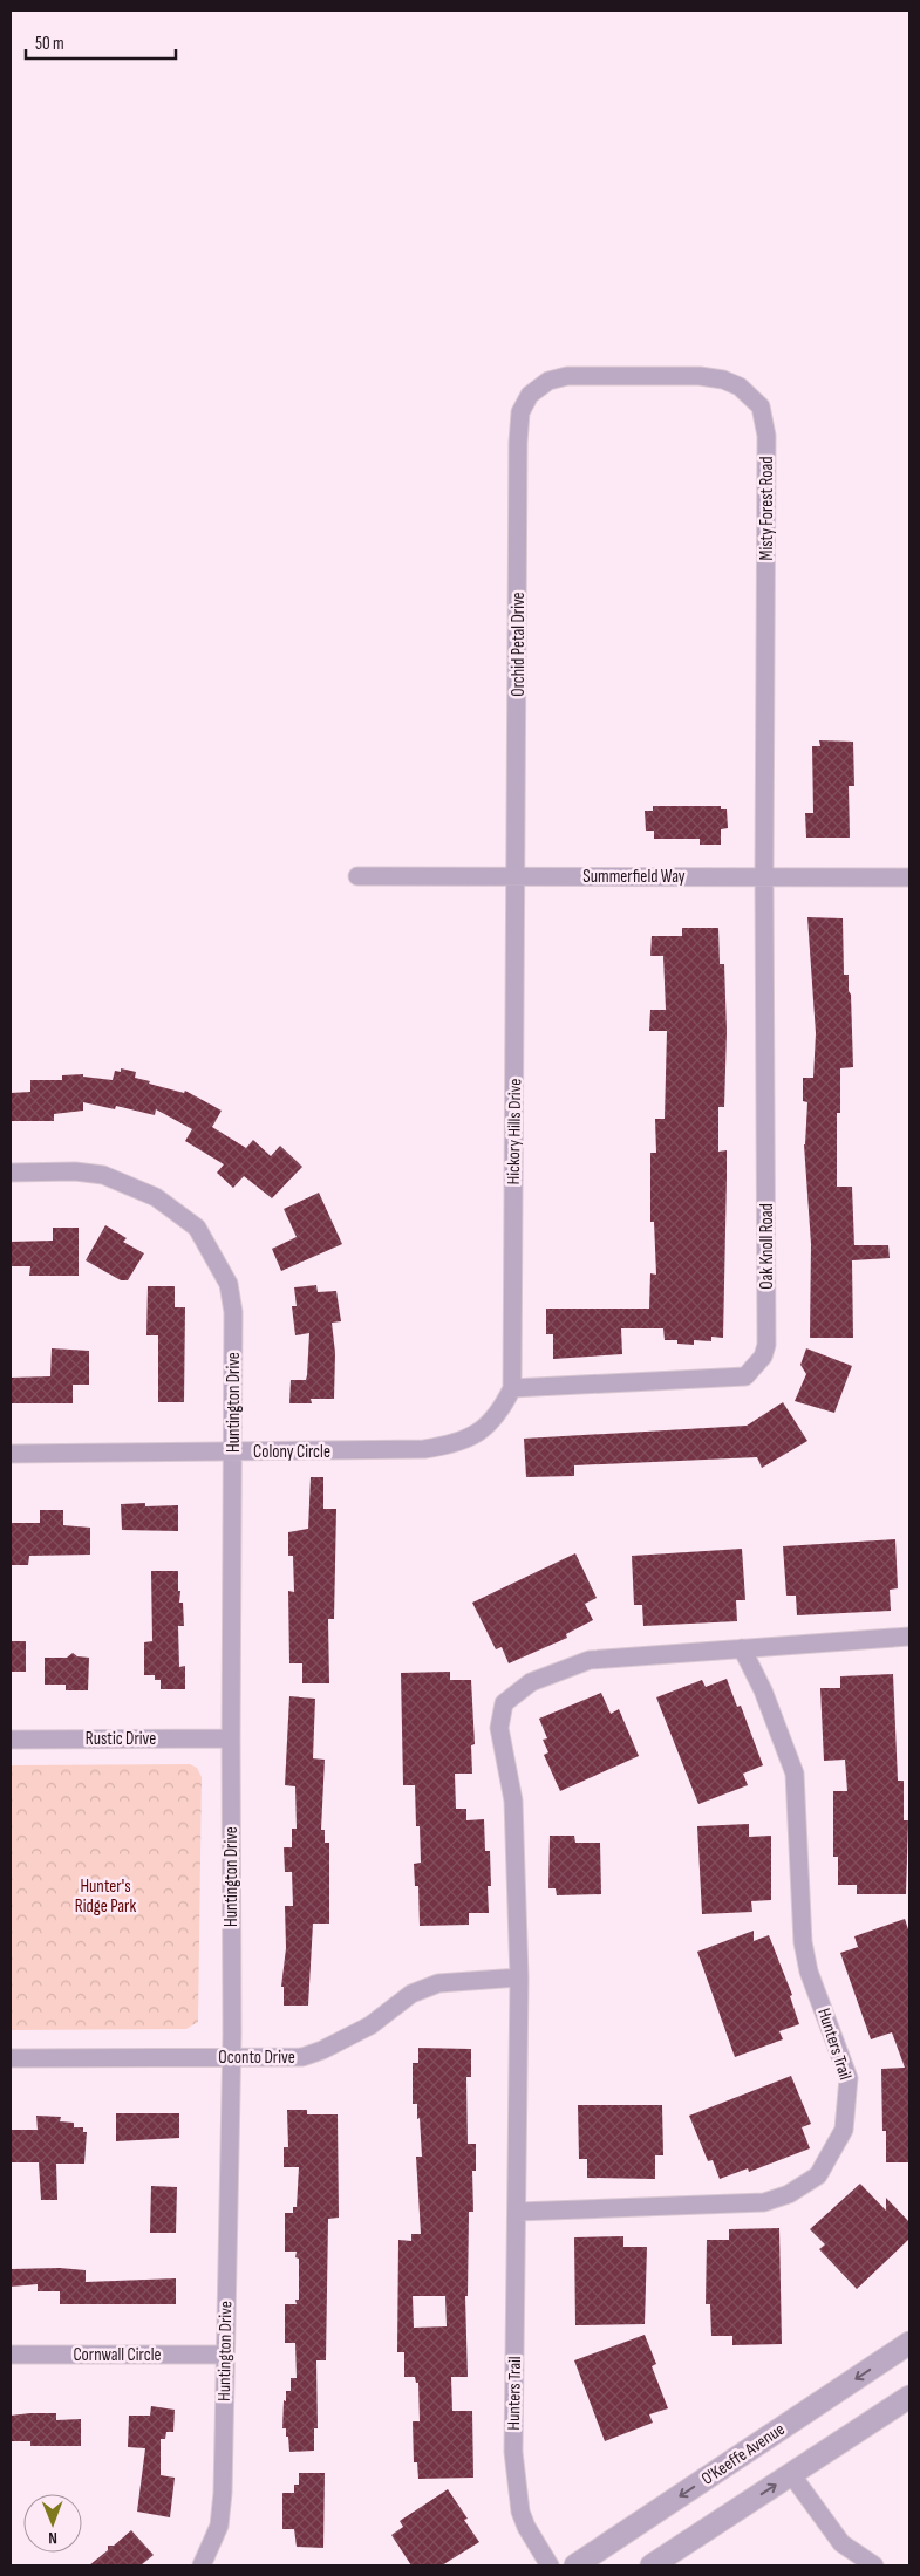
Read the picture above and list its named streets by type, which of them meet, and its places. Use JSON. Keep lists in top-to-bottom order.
{
  "streets": {
    "street": [
      "Misty Forest Road",
      "Orchid Petal Drive",
      "Summerfield Way",
      "Hickory Hills Drive",
      "Oak Knoll Road",
      "Huntington Drive",
      "Colony Circle",
      "Rustic Drive",
      "Hunters Trail",
      "Oconto Drive",
      "Cornwall Circle",
      "O'Keeffe Avenue"
    ]
  },
  "crossings": [
    ["Misty Forest Road", "Orchid Petal Drive"],
    ["Misty Forest Road", "Summerfield Way"],
    ["Misty Forest Road", "Oak Knoll Road"],
    ["Orchid Petal Drive", "Summerfield Way"],
    ["Orchid Petal Drive", "Hickory Hills Drive"],
    ["Summerfield Way", "Hickory Hills Drive"],
    ["Summerfield Way", "Oak Knoll Road"],
    ["Hickory Hills Drive", "Oak Knoll Road"],
    ["Hickory Hills Drive", "Colony Circle"],
    ["Oak Knoll Road", "Colony Circle"],
    ["Huntington Drive", "Colony Circle"],
    ["Huntington Drive", "Rustic Drive"],
    ["Huntington Drive", "Oconto Drive"],
    ["Huntington Drive", "Cornwall Circle"],
    ["Hunters Trail", "Oconto Drive"]
  ],
  "parks": ["Hunter's Ridge Park"],
  "scale_bar": "50 m",
  "north": "bottom"
}
